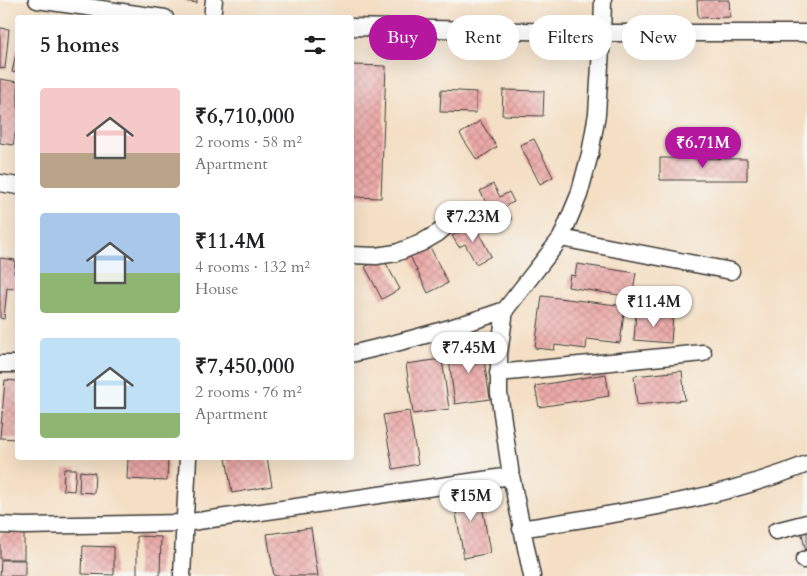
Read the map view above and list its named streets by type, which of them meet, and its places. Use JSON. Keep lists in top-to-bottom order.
{
  "page": {
    "chip": [
      "Buy",
      "Rent",
      "Filters",
      "New"
    ],
    "heading": "5 homes",
    "list": [
      {
        "name": "₹6,710,000",
        "note": "2 rooms · 58 m² · Apartment"
      },
      {
        "name": "₹11.4M",
        "note": "4 rooms · 132 m² · House"
      },
      {
        "name": "₹7,450,000",
        "note": "2 rooms · 76 m² · Apartment"
      }
    ],
    "price": [
      "₹6.71M",
      "₹7.23M",
      "₹11.4M",
      "₹7.45M",
      "₹15M"
    ]
  }
}
